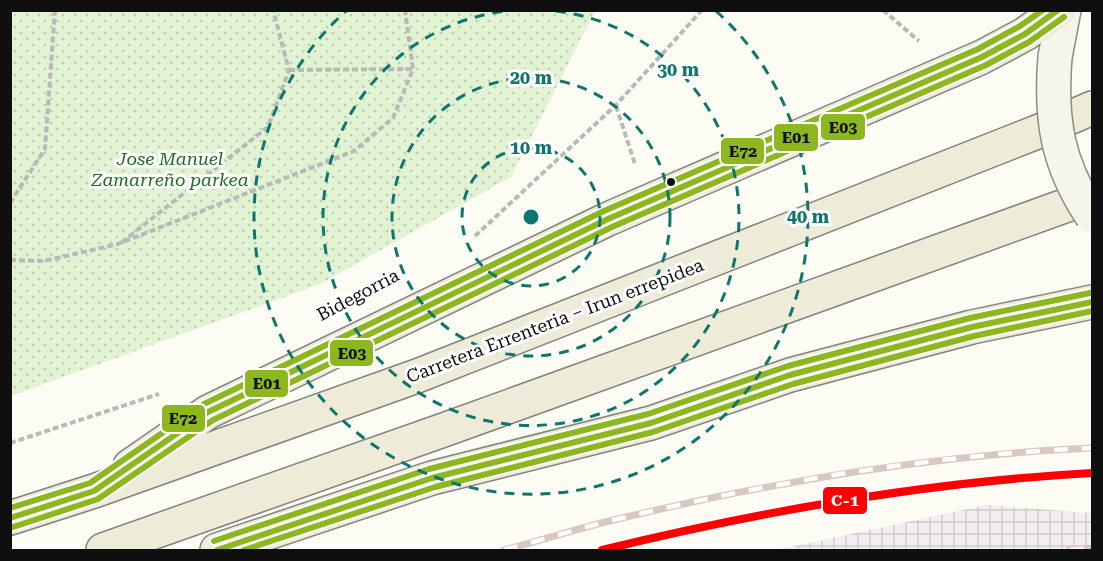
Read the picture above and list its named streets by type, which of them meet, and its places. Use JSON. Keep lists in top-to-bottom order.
{
  "streets": {
    "main road": ["Carretera Errenteria – Irun errepidea"]
  },
  "parks": ["Jose Manuel Zamarreño parkea"],
  "lines": [
    "transit line E01",
    "transit line E72",
    "transit line E03",
    "transit line C-1"
  ],
  "rings": [
    "30 m",
    "20 m",
    "10 m",
    "40 m"
  ]
}
